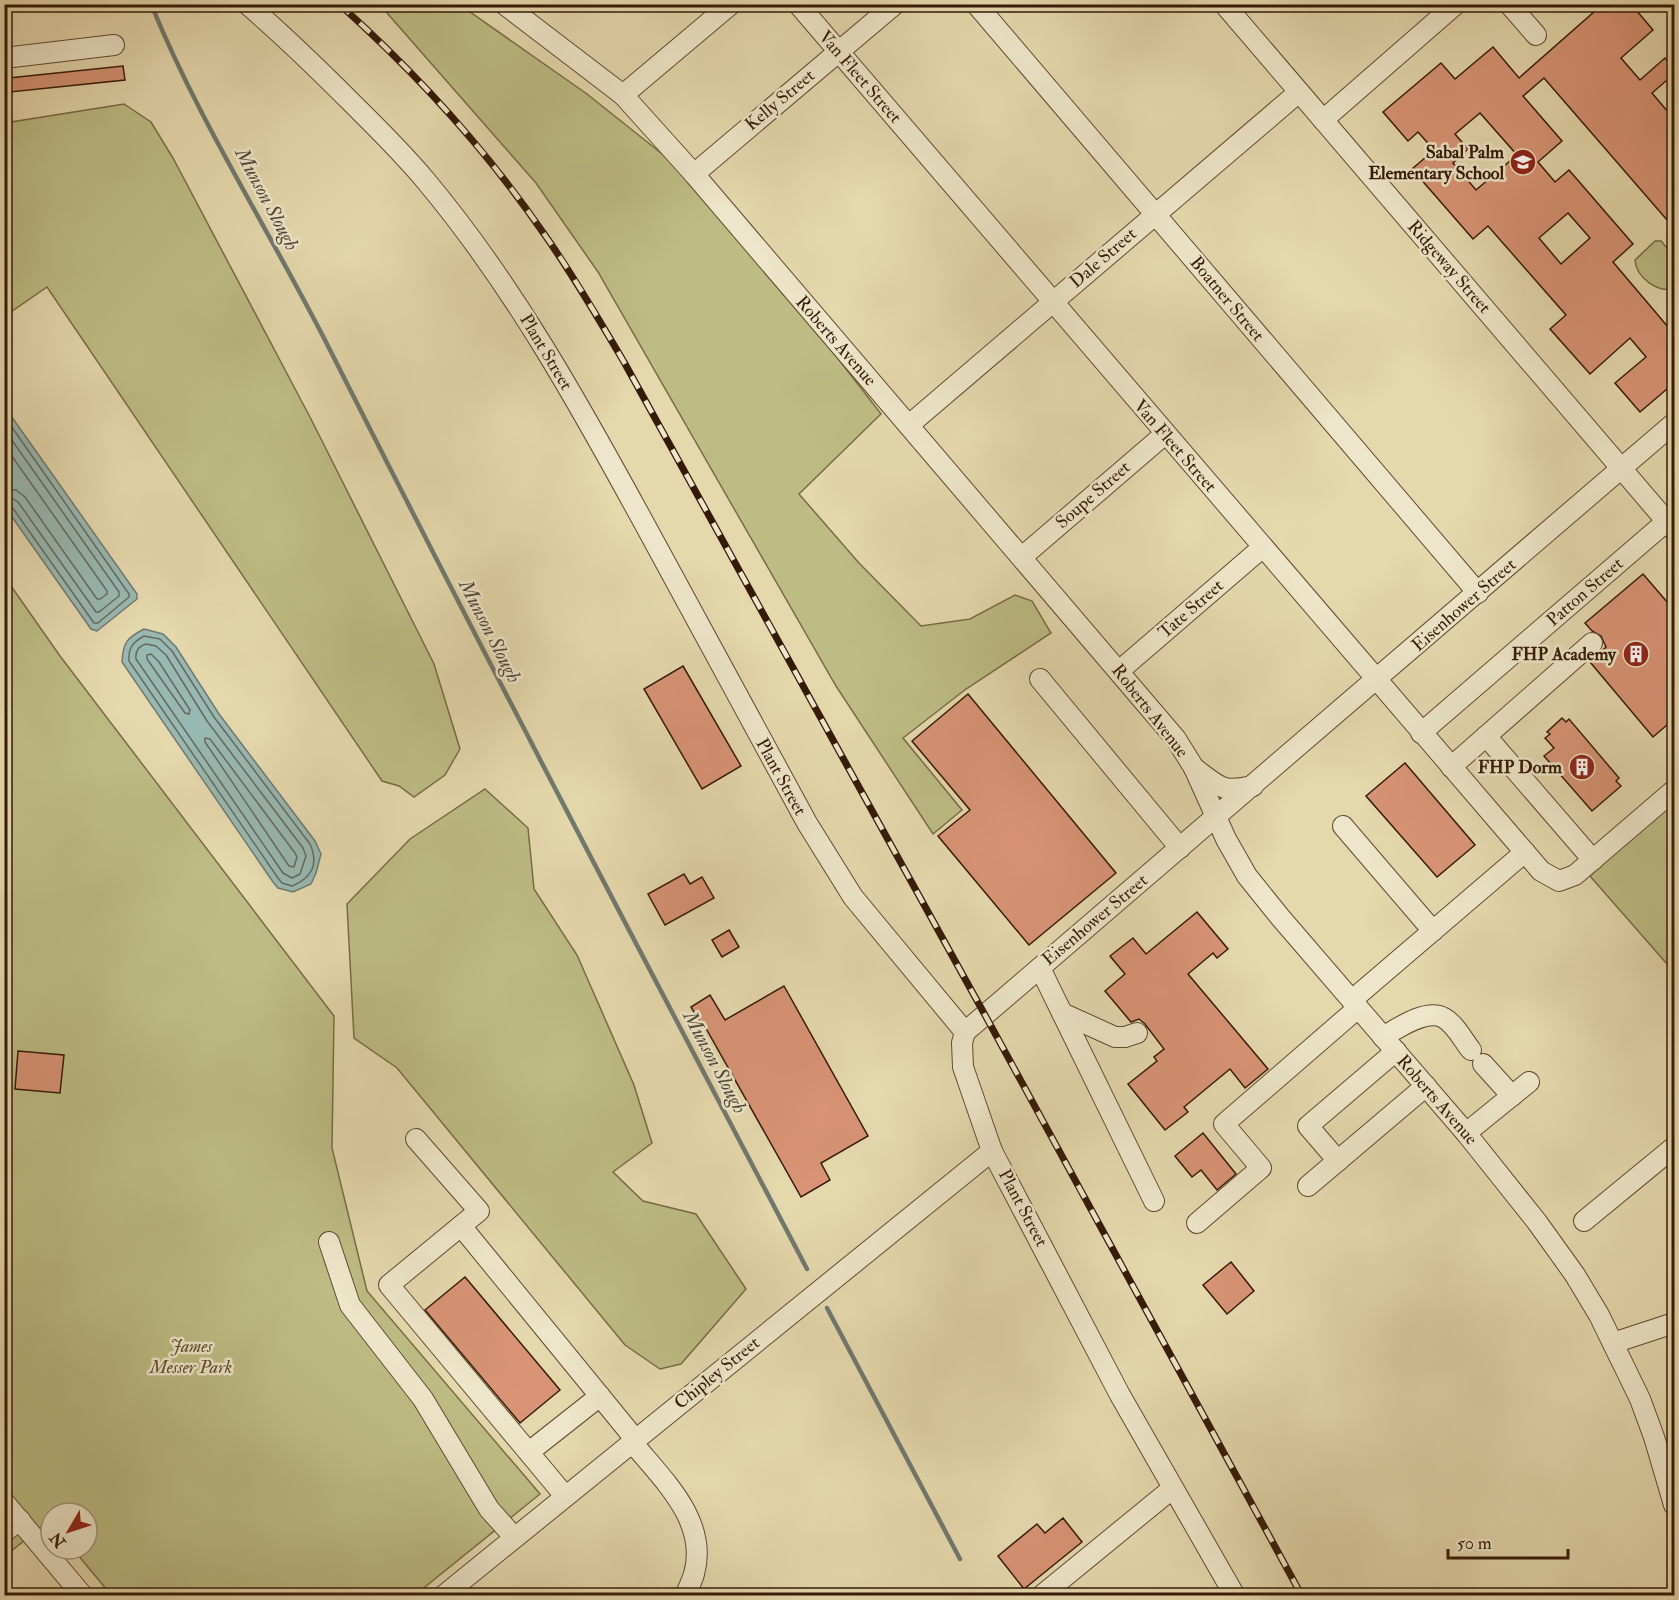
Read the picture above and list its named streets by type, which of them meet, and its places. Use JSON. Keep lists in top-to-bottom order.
{
  "streets": {
    "street": [
      "Van Fleet Street",
      "Kelly Street",
      "Dale Street",
      "Ridgeway Street",
      "Boatner Street",
      "Roberts Avenue",
      "Plant Street",
      "Soupe Street",
      "Patton Street",
      "Eisenhower Street",
      "Tate Street",
      "Chipley Street"
    ]
  },
  "crossings": [
    ["Van Fleet Street", "Kelly Street"],
    ["Van Fleet Street", "Dale Street"],
    ["Van Fleet Street", "Soupe Street"],
    ["Van Fleet Street", "Patton Street"],
    ["Van Fleet Street", "Eisenhower Street"],
    ["Van Fleet Street", "Tate Street"],
    ["Kelly Street", "Roberts Avenue"],
    ["Dale Street", "Ridgeway Street"],
    ["Dale Street", "Boatner Street"],
    ["Dale Street", "Roberts Avenue"],
    ["Ridgeway Street", "Patton Street"],
    ["Ridgeway Street", "Eisenhower Street"],
    ["Boatner Street", "Eisenhower Street"],
    ["Roberts Avenue", "Soupe Street"],
    ["Roberts Avenue", "Eisenhower Street"],
    ["Roberts Avenue", "Tate Street"],
    ["Plant Street", "Eisenhower Street"],
    ["Plant Street", "Chipley Street"]
  ],
  "water": ["Munson Slough"],
  "parks": ["James Messer Park"],
  "places": {
    "school or university": ["Sabal Palm Elementary School"],
    "building": ["FHP Academy", "FHP Dorm"]
  },
  "scale_bar": "50 m",
  "north": "bottom left"
}
